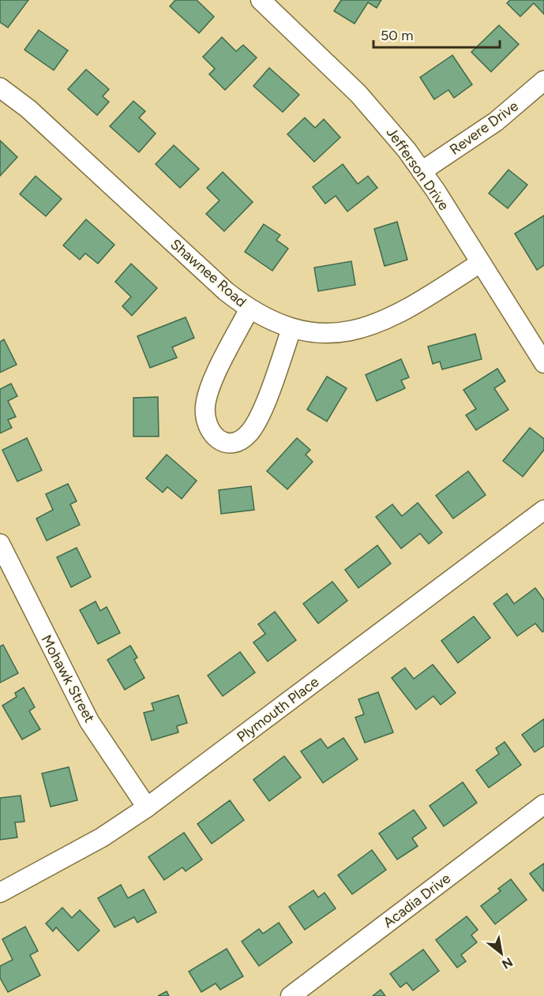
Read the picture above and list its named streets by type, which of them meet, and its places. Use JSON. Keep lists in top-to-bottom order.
{
  "streets": {
    "street": [
      "Revere Drive",
      "Jefferson Drive",
      "Shawnee Road",
      "Mohawk Street",
      "Plymouth Place",
      "Acadia Drive"
    ]
  },
  "crossings": [
    ["Revere Drive", "Jefferson Drive"],
    ["Jefferson Drive", "Shawnee Road"],
    ["Mohawk Street", "Plymouth Place"]
  ],
  "scale_bar": "50 m",
  "north": "bottom right"
}
